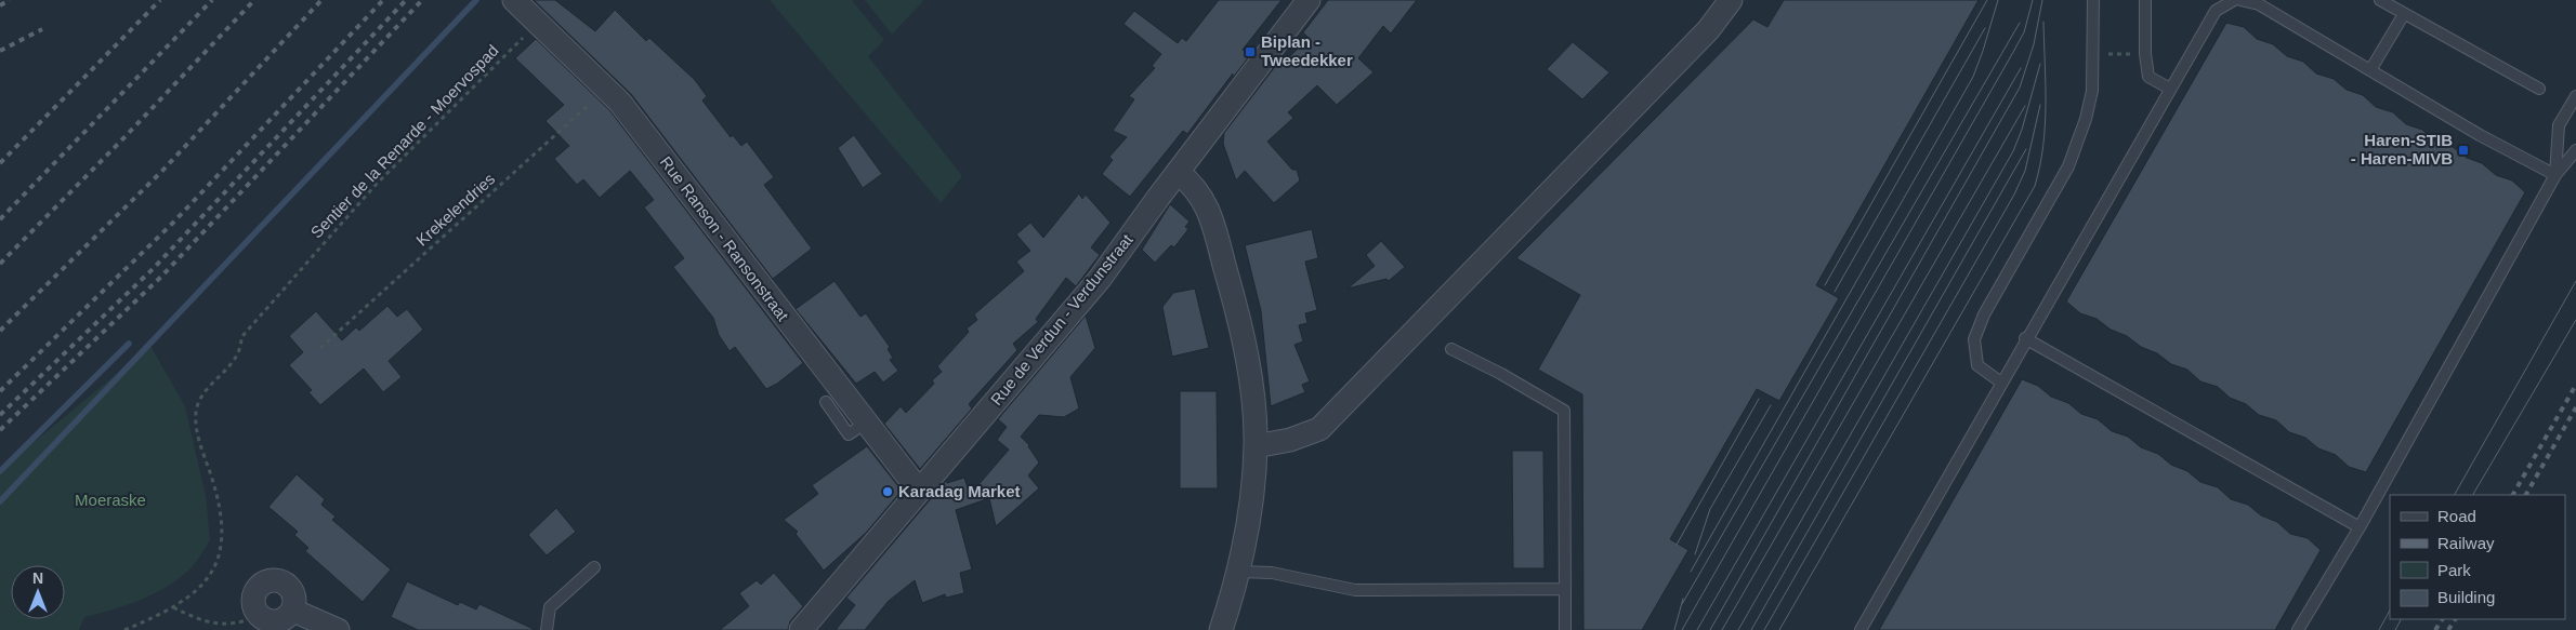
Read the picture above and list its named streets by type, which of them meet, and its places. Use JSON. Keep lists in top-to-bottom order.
{
  "streets": {
    "street": ["Rue Ranson - Ransonstraat", "Rue de Verdun - Verdunstraat"],
    "path": ["Sentier de la Renarde - Moervospad", "Krekelendries"]
  },
  "crossings": [
    ["Krekelendries", "Rue Ranson - Ransonstraat"],
    ["Rue Ranson - Ransonstraat", "Rue de Verdun - Verdunstraat"]
  ],
  "parks": ["Moeraske"],
  "places": {
    "transit": ["Biplan - Tweedekker", "Haren-STIB - Haren-MIVB"],
    "other": ["Karadag Market"]
  },
  "legend": [
    "Road",
    "Railway",
    "Park",
    "Building"
  ],
  "north": "top"
}
